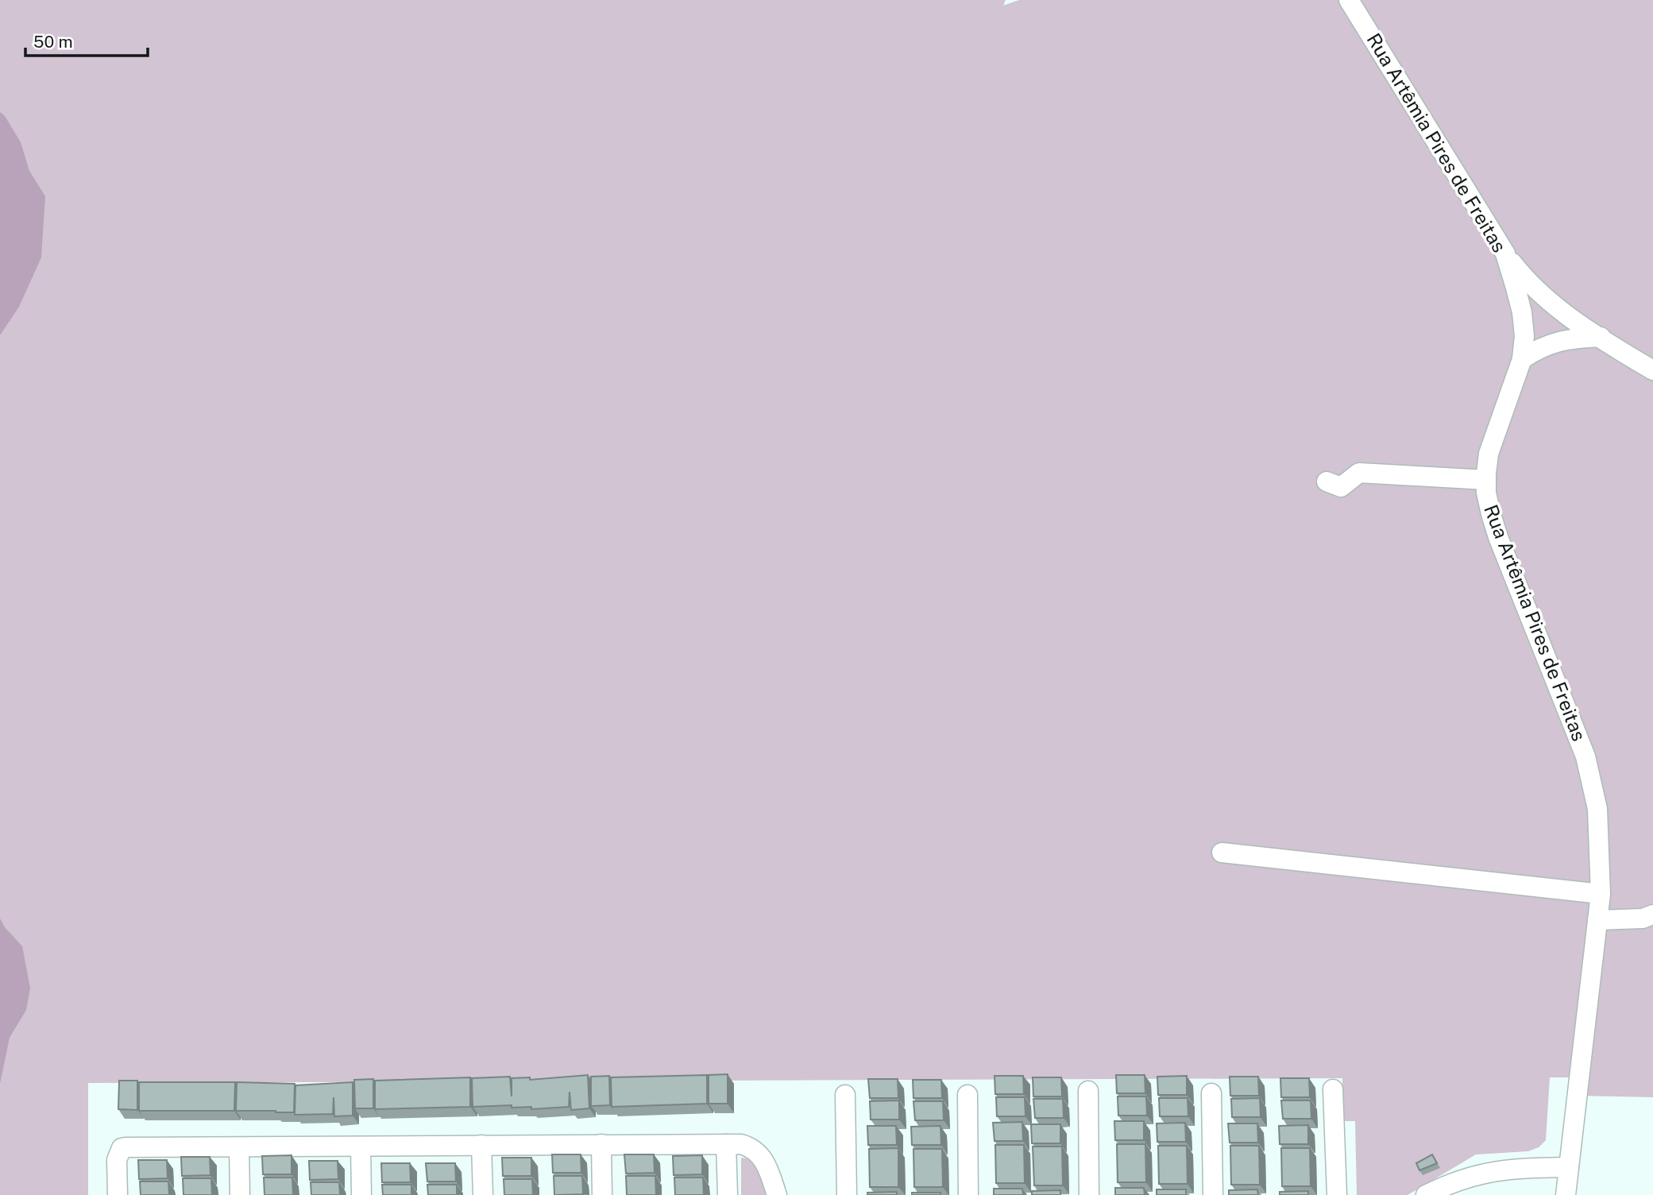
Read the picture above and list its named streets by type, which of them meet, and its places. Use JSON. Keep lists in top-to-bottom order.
{
  "streets": {
    "street": ["Rua Artêmia Pires de Freitas"]
  },
  "scale_bar": "50 m"
}
